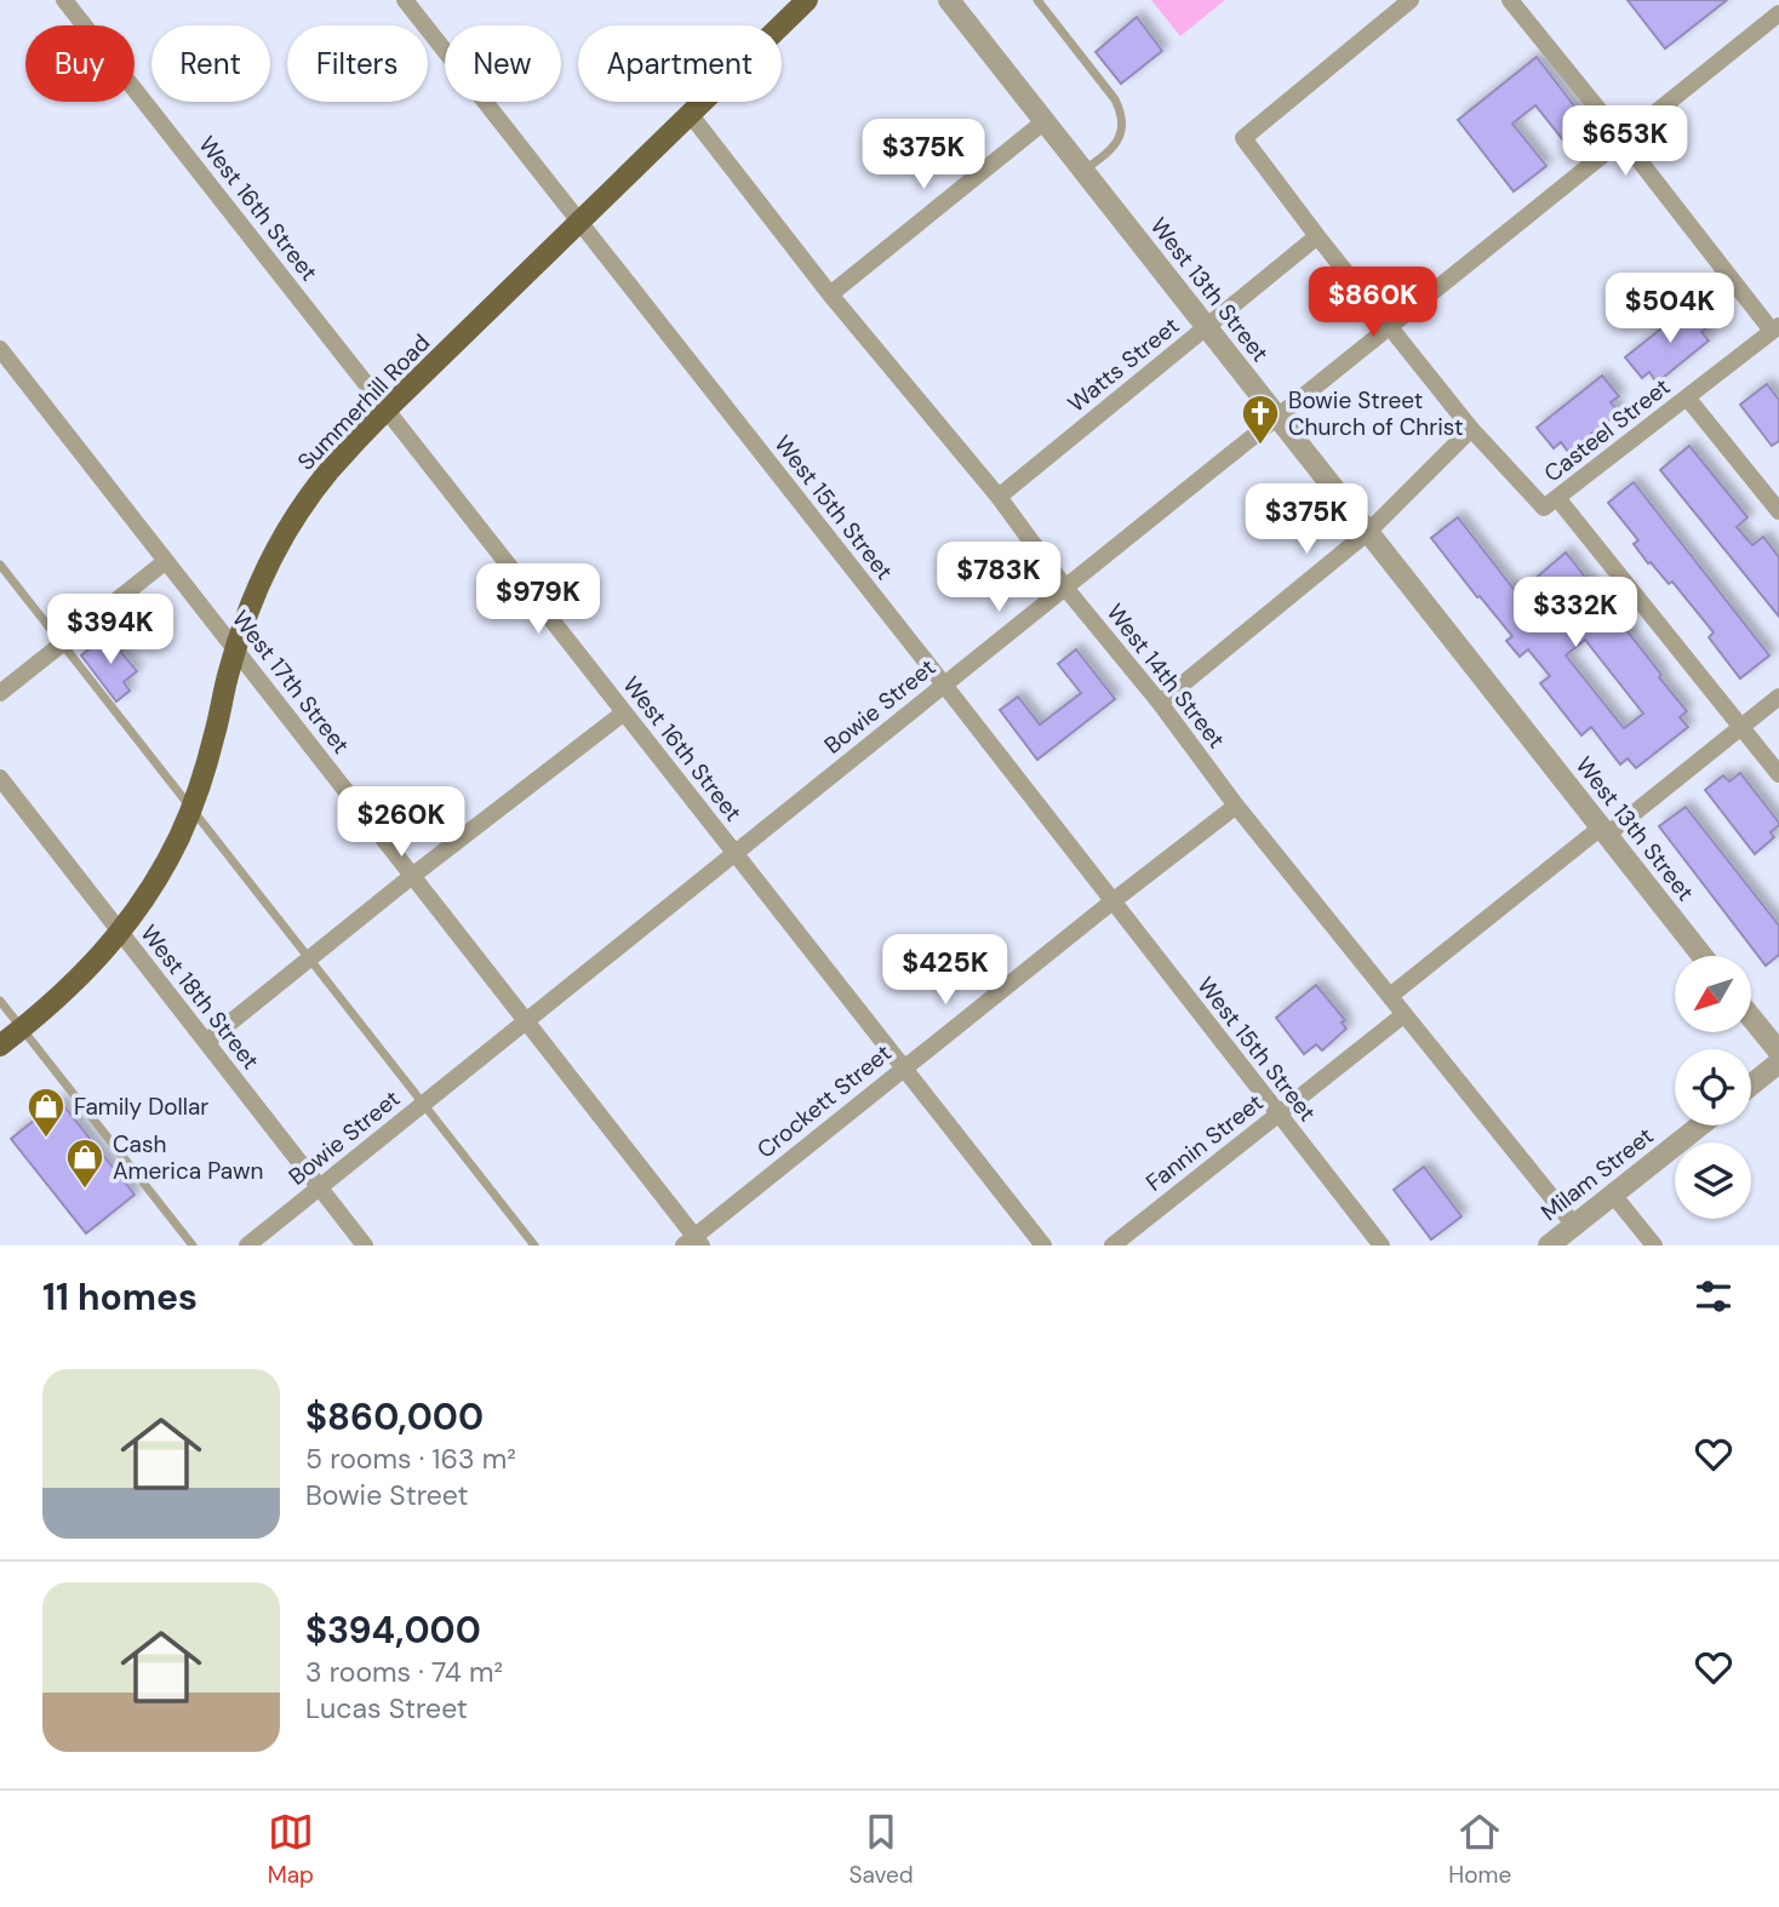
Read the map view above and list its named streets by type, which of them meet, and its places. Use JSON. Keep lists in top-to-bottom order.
{
  "streets": {
    "main road": ["Summerhill Road"],
    "street": [
      "West 16th Street",
      "West 13th Street",
      "Watts Street",
      "Casteel Street",
      "West 15th Street",
      "West 14th Street",
      "West 17th Street",
      "Bowie Street",
      "West 18th Street",
      "Crockett Street",
      "Fannin Street",
      "Milam Street"
    ]
  },
  "crossings": [
    ["West 16th Street", "Summerhill Road"],
    ["West 16th Street", "Bowie Street"],
    ["West 16th Street", "Crockett Street"],
    ["West 13th Street", "Watts Street"],
    ["West 13th Street", "Bowie Street"],
    ["Watts Street", "West 14th Street"],
    ["Summerhill Road", "West 15th Street"],
    ["Summerhill Road", "West 14th Street"],
    ["Summerhill Road", "West 17th Street"],
    ["Summerhill Road", "West 18th Street"],
    ["West 15th Street", "Bowie Street"],
    ["West 15th Street", "Crockett Street"],
    ["West 15th Street", "Fannin Street"],
    ["West 14th Street", "Bowie Street"],
    ["West 14th Street", "Crockett Street"],
    ["West 14th Street", "Fannin Street"],
    ["West 14th Street", "Milam Street"],
    ["West 17th Street", "Bowie Street"],
    ["West 17th Street", "Crockett Street"],
    ["Bowie Street", "West 18th Street"]
  ],
  "places": {
    "church": ["Bowie Street Church of Christ"],
    "shop": ["Family Dollar", "Cash America Pawn"]
  },
  "north": "bottom left",
  "page": {
    "chip": [
      "Buy",
      "Rent",
      "Filters",
      "New",
      "Apartment"
    ],
    "price": [
      "$653K",
      "$375K",
      "$860K",
      "$504K",
      "$375K",
      "$783K",
      "$979K",
      "$332K",
      "$394K",
      "$260K",
      "$425K"
    ],
    "heading": "11 homes",
    "list": [
      {
        "name": "$860,000",
        "note": "5 rooms · 163 m² · Bowie Street"
      },
      {
        "name": "$394,000",
        "note": "3 rooms · 74 m² · Lucas Street"
      }
    ],
    "tabs": ["Map", "Saved", "Home"]
  }
}
